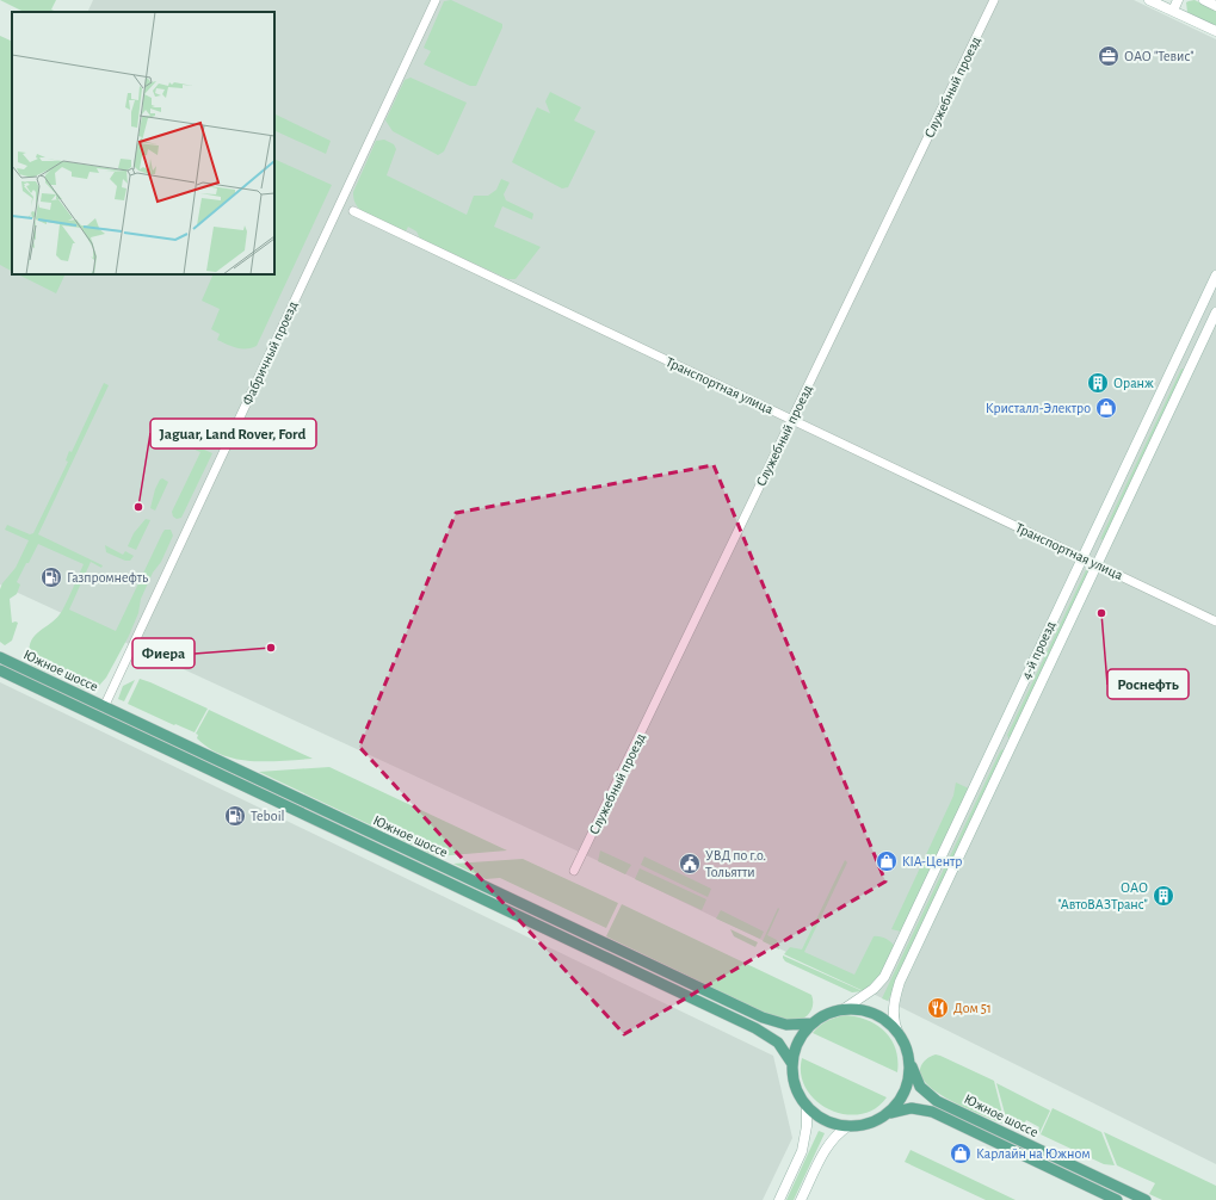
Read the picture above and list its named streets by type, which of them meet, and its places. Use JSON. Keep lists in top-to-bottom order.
{
  "streets": {
    "main road": ["4-й проезд", "Южное шоссе"],
    "street": ["Служебный проезд", "Фабричный проезд", "Транспортная улица"]
  },
  "crossings": [
    ["Служебный проезд", "Транспортная улица"],
    ["Фабричный проезд", "Южное шоссе"],
    ["Транспортная улица", "4-й проезд"],
    ["4-й проезд", "Южное шоссе"]
  ],
  "places": {
    "office": ["ОАО \"Тевис\""],
    "building": ["Оранж", "ОАО \"АвтоВАЗТранс\""],
    "shop": ["Кристалл-Электро", "KIA-Центр", "Карлайн на Южном"],
    "other": ["Jaguar, Land Rover, Ford", "Роснефть", "Фиера"],
    "fuel station": ["Газпромнефть", "Teboil"],
    "public building": ["УВД по г.о. Тольятти"],
    "restaurant": ["Дом 51"]
  }
}
